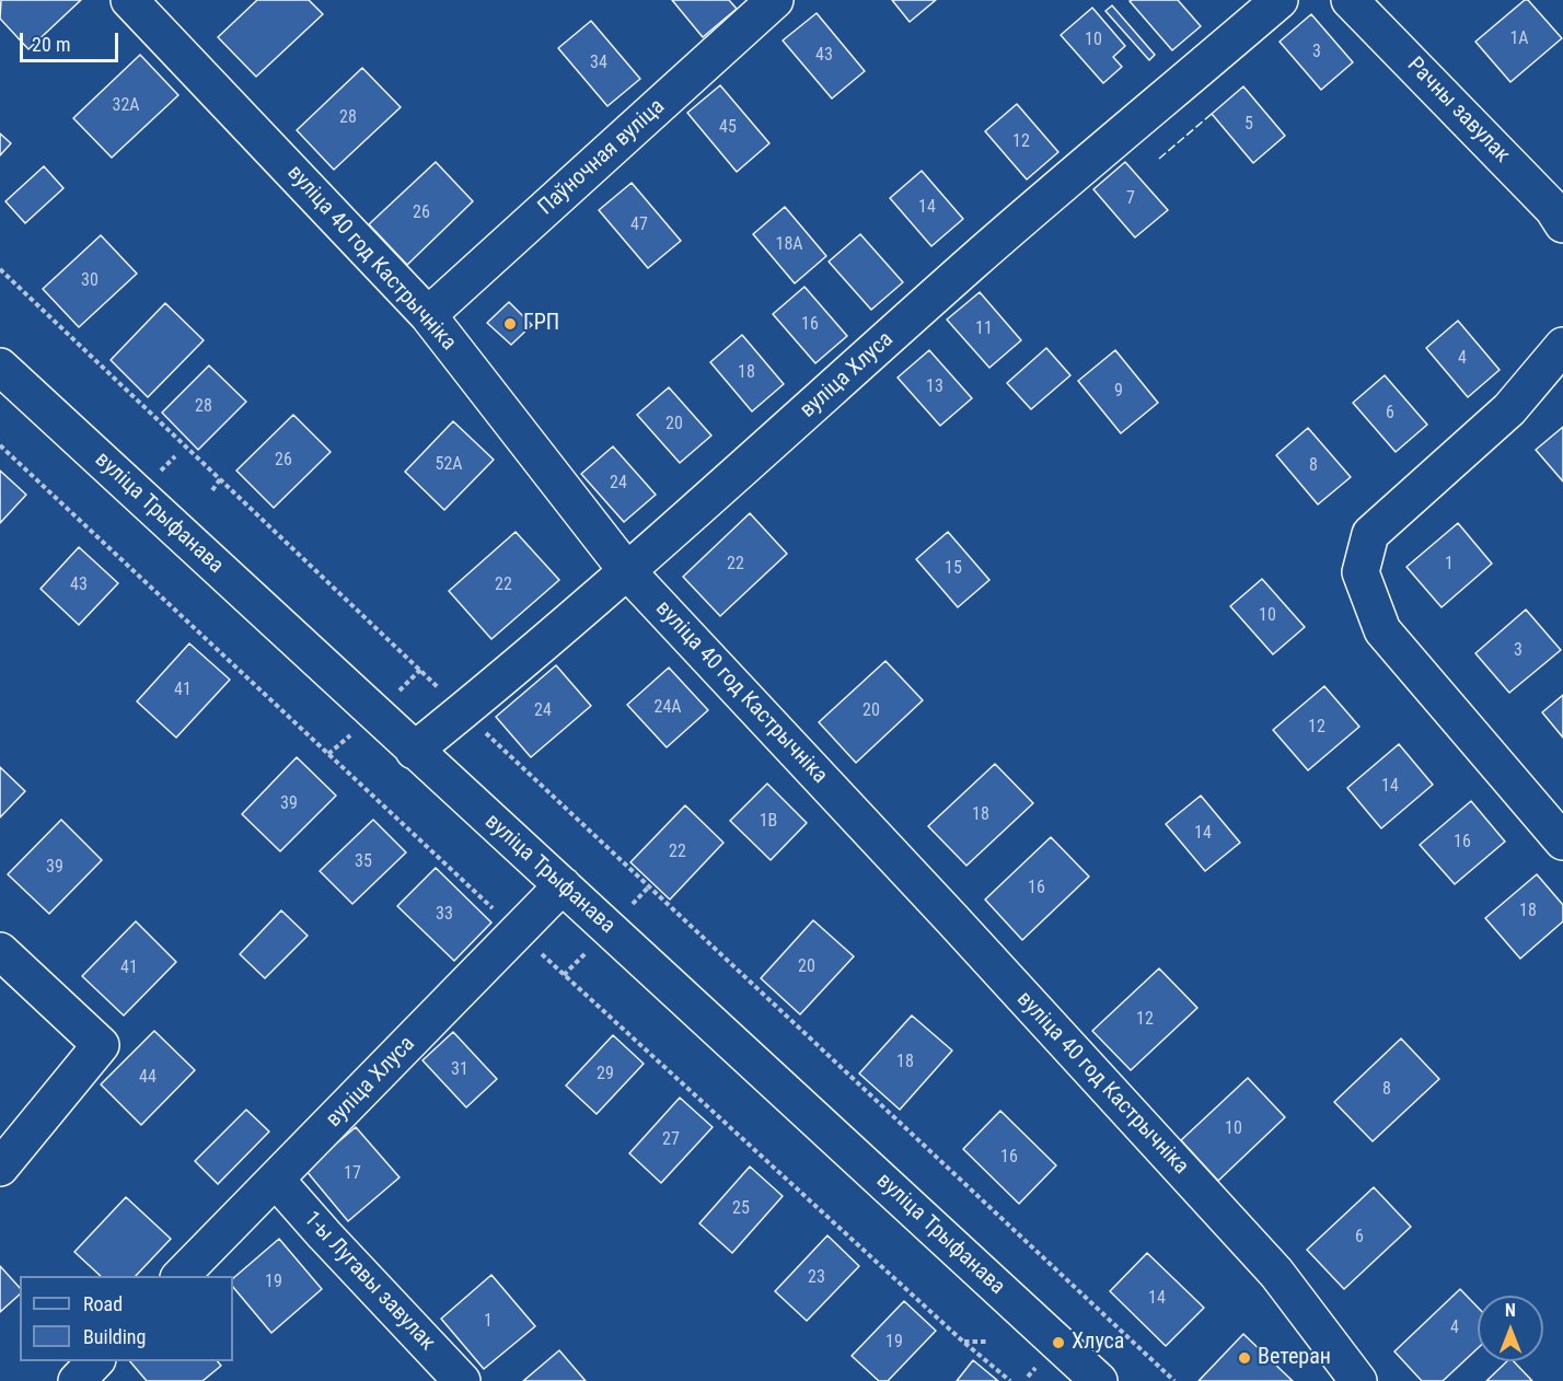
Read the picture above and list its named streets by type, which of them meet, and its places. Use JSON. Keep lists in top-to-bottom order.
{
  "streets": {
    "street": [
      "Рачны завулак",
      "Паўночная вуліца",
      "вуліца 40 год Кастрычніка",
      "вуліца Хлуса",
      "вуліца Трыфанава",
      "1-ы Лугавы завулак"
    ]
  },
  "crossings": [
    ["Паўночная вуліца", "вуліца 40 год Кастрычніка"],
    ["вуліца 40 год Кастрычніка", "вуліца Хлуса"],
    ["вуліца Хлуса", "вуліца Трыфанава"],
    ["вуліца Хлуса", "1-ы Лугавы завулак"]
  ],
  "places": ["ГРП", "Хлуса", "Ветеран"],
  "house_numbers": [
    "1А",
    "10",
    "3",
    "43",
    "34",
    "32А",
    "28",
    "5",
    "45",
    "12",
    "7",
    "14",
    "26",
    "47",
    "18А",
    "30",
    "16",
    "11",
    "4",
    "18",
    "13",
    "9",
    "28",
    "6",
    "20",
    "26",
    "52А",
    "8",
    "24",
    "22",
    "1",
    "15",
    "43",
    "22",
    "10",
    "3",
    "41",
    "24А",
    "24",
    "20",
    "12",
    "14",
    "39",
    "18",
    "1В",
    "14",
    "16",
    "22",
    "35",
    "39",
    "16",
    "18",
    "33",
    "20",
    "41",
    "12",
    "18",
    "31",
    "29",
    "44",
    "8",
    "10",
    "27",
    "16",
    "17",
    "25",
    "6",
    "23",
    "19",
    "14",
    "1",
    "4",
    "19"
  ],
  "legend": ["Road", "Building"],
  "scale_bar": "20 m",
  "north": "top"
}
